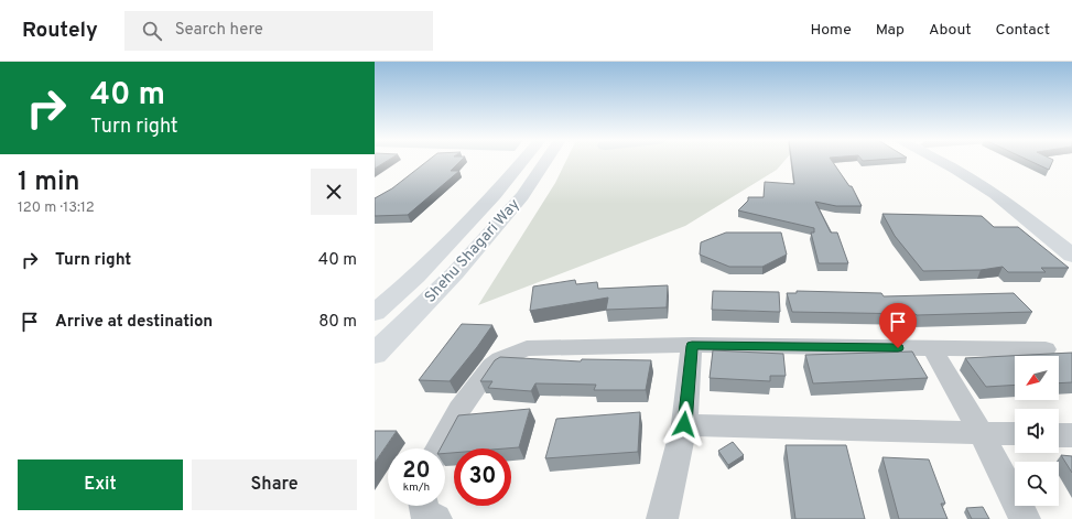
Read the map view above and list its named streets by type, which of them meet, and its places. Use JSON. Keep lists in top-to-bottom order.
{
  "streets": {
    "main road": ["Shehu Shagari Way"]
  },
  "north": "bottom left",
  "page": {
    "header": "Routely",
    "search": "Search here",
    "nav": [
      "Home",
      "Map",
      "About",
      "Contact"
    ],
    "turn": ["40 m", "Turn right"],
    "heading": ["1 min", "120 m · 13:12"],
    "list": [
      {
        "name": "Turn right",
        "value": "40 m"
      },
      {
        "name": "Arrive at destination",
        "value": "80 m"
      }
    ],
    "speed": "20 km/h",
    "limit": "30",
    "buttons": ["Exit", "Share"]
  }
}
